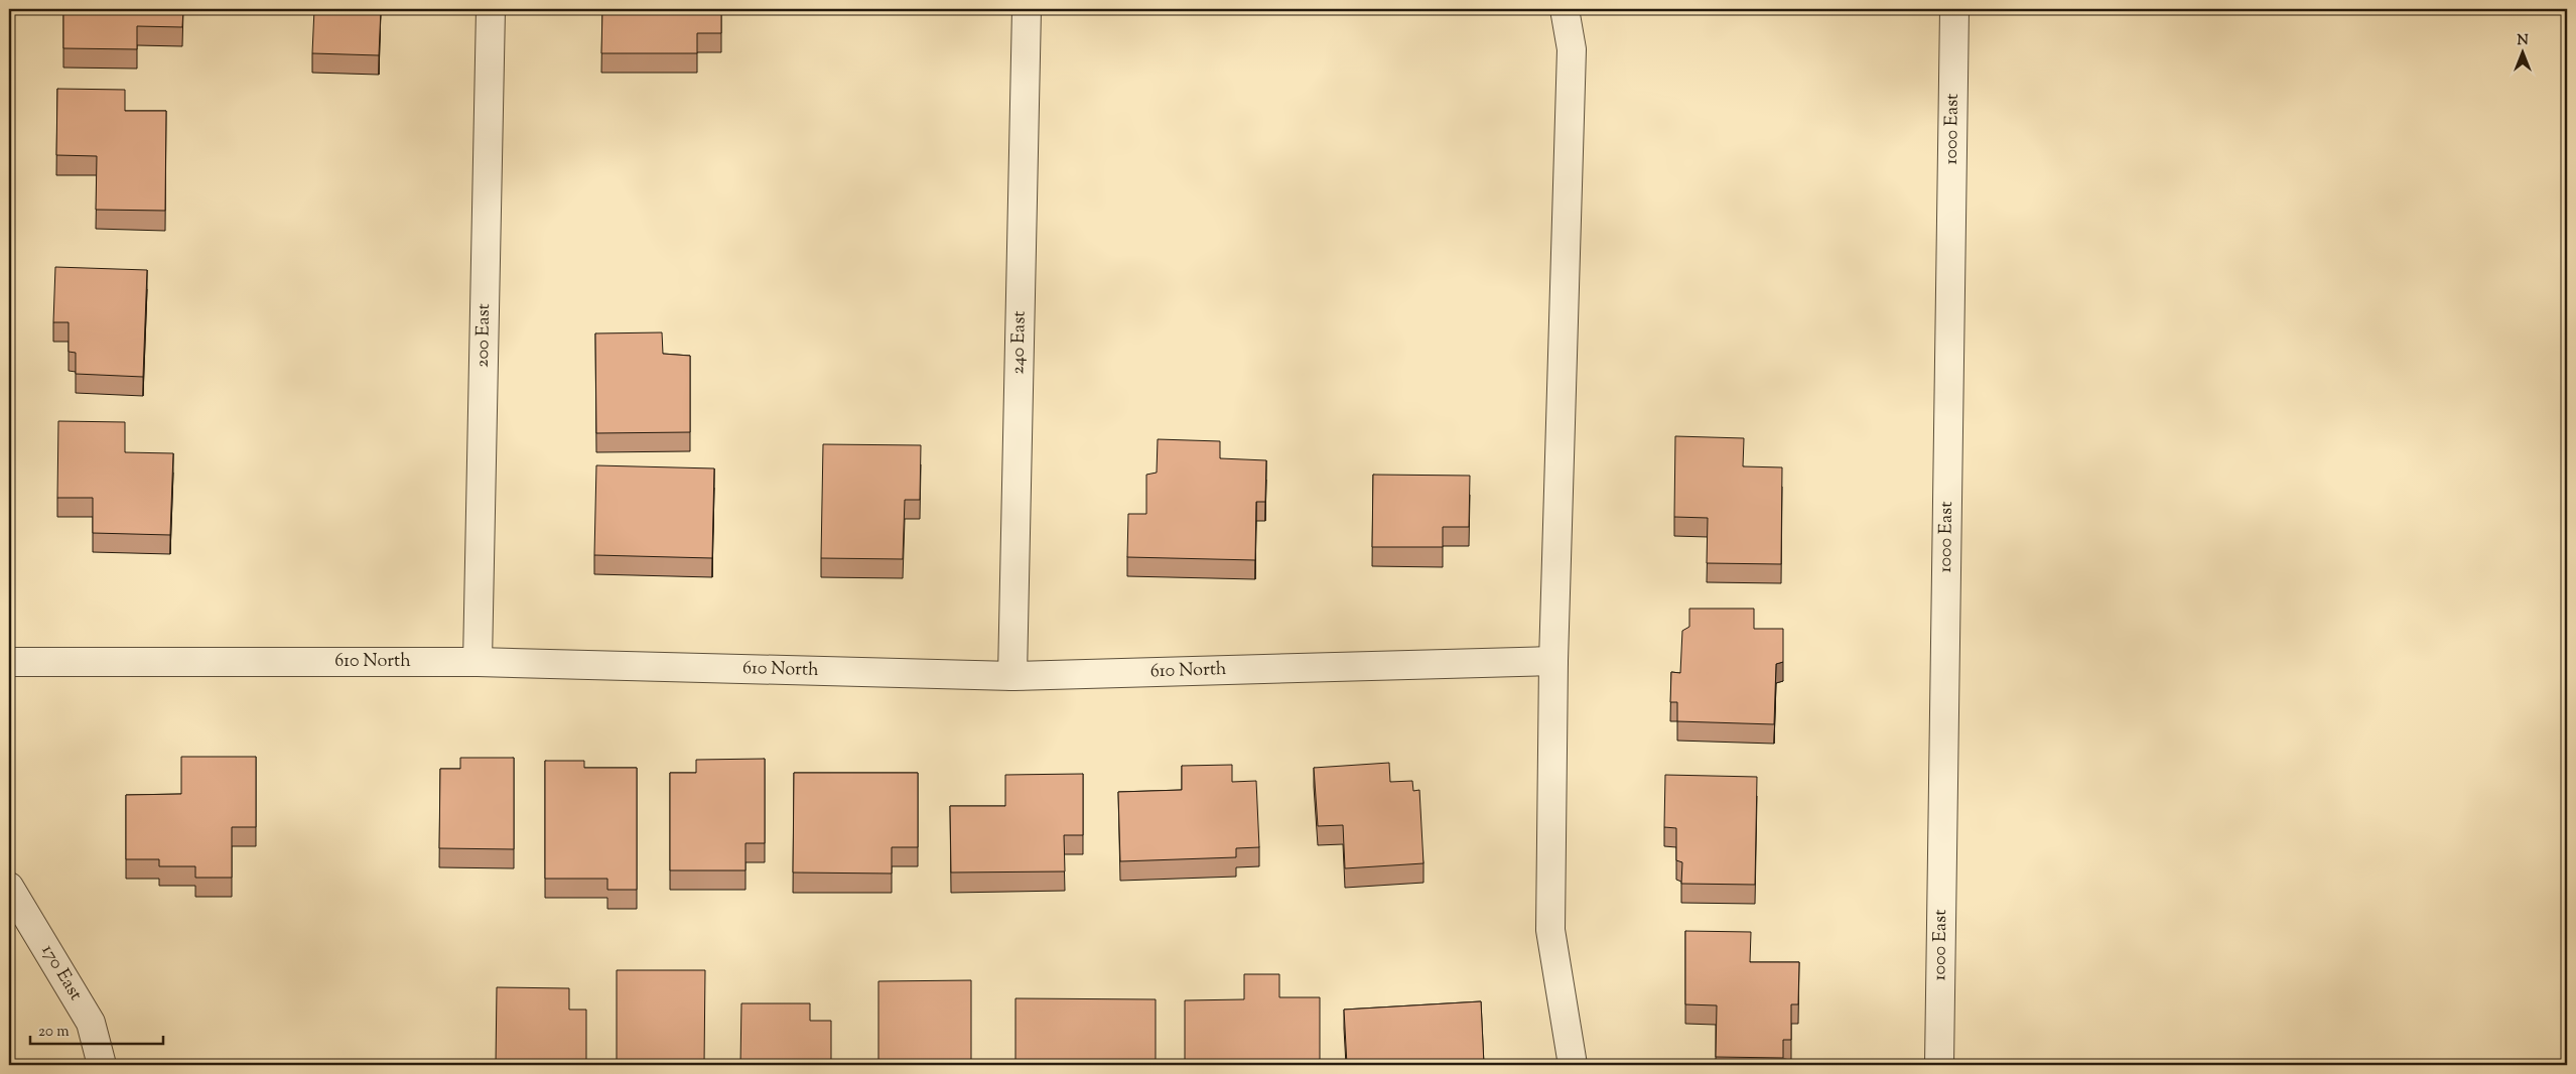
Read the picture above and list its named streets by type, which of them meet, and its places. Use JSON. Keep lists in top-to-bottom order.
{
  "streets": {
    "street": [
      "1000 East",
      "200 East",
      "240 East",
      "610 North",
      "170 East"
    ]
  },
  "crossings": [
    ["200 East", "610 North"],
    ["240 East", "610 North"]
  ],
  "scale_bar": "20 m",
  "north": "top"
}
